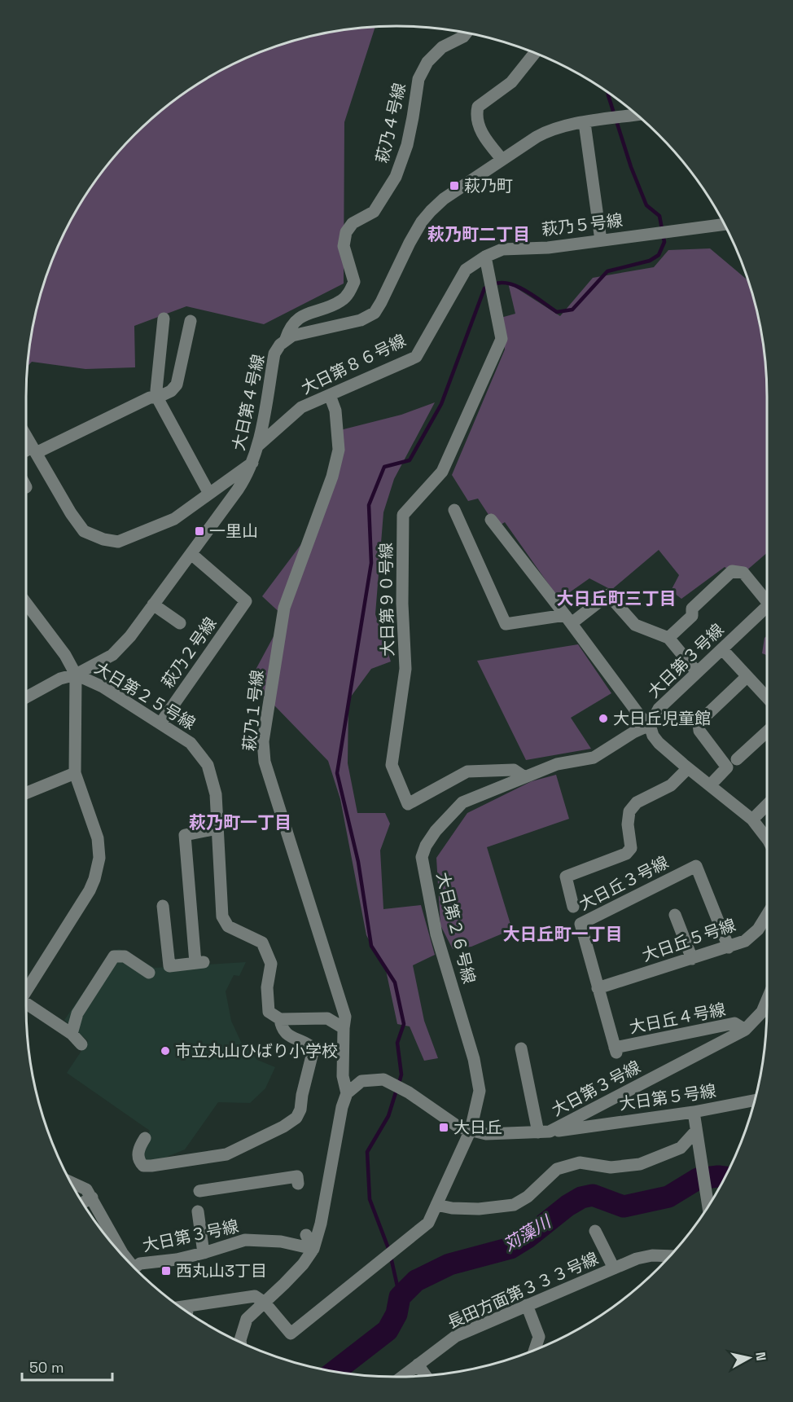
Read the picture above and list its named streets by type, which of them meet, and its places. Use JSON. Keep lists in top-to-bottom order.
{
  "streets": {
    "street": [
      "萩乃４号線",
      "萩乃５号線",
      "大日第８６号線",
      "大日第４号線",
      "大日第９０号線",
      "萩乃２号線",
      "大日第３号線",
      "大日第２５号線",
      "萩乃１号線",
      "大日丘３号線",
      "大日第２６号線",
      "大日丘５号線",
      "大日丘４号線",
      "大日第５号線",
      "長田方面第３３３号線"
    ]
  },
  "crossings": [
    ["萩乃４号線", "大日第４号線"],
    ["萩乃５号線", "大日第８６号線"],
    ["萩乃５号線", "大日第９０号線"],
    ["大日第８６号線", "大日第４号線"],
    ["大日第８６号線", "大日第９０号線"],
    ["大日第８６号線", "萩乃１号線"],
    ["大日第４号線", "萩乃２号線"],
    ["大日第４号線", "大日第２５号線"],
    ["大日第９０号線", "大日第２６号線"],
    ["萩乃２号線", "大日第２５号線"],
    ["大日第３号線", "大日第２６号線"],
    ["大日第３号線", "大日丘４号線"],
    ["大日第３号線", "大日第５号線"],
    ["大日丘３号線", "大日丘５号線"],
    ["大日丘３号線", "大日丘４号線"]
  ],
  "districts": [
    "萩乃町二丁目",
    "大日丘町三丁目",
    "萩乃町一丁目",
    "大日丘町一丁目"
  ],
  "water": ["苅藻川"],
  "places": {
    "transit": [
      "萩乃町",
      "一里山",
      "大日丘",
      "西丸山3丁目"
    ],
    "other": ["大日丘児童館", "市立丸山ひばり小学校"]
  },
  "scale_bar": "50 m",
  "north": "right"
}
